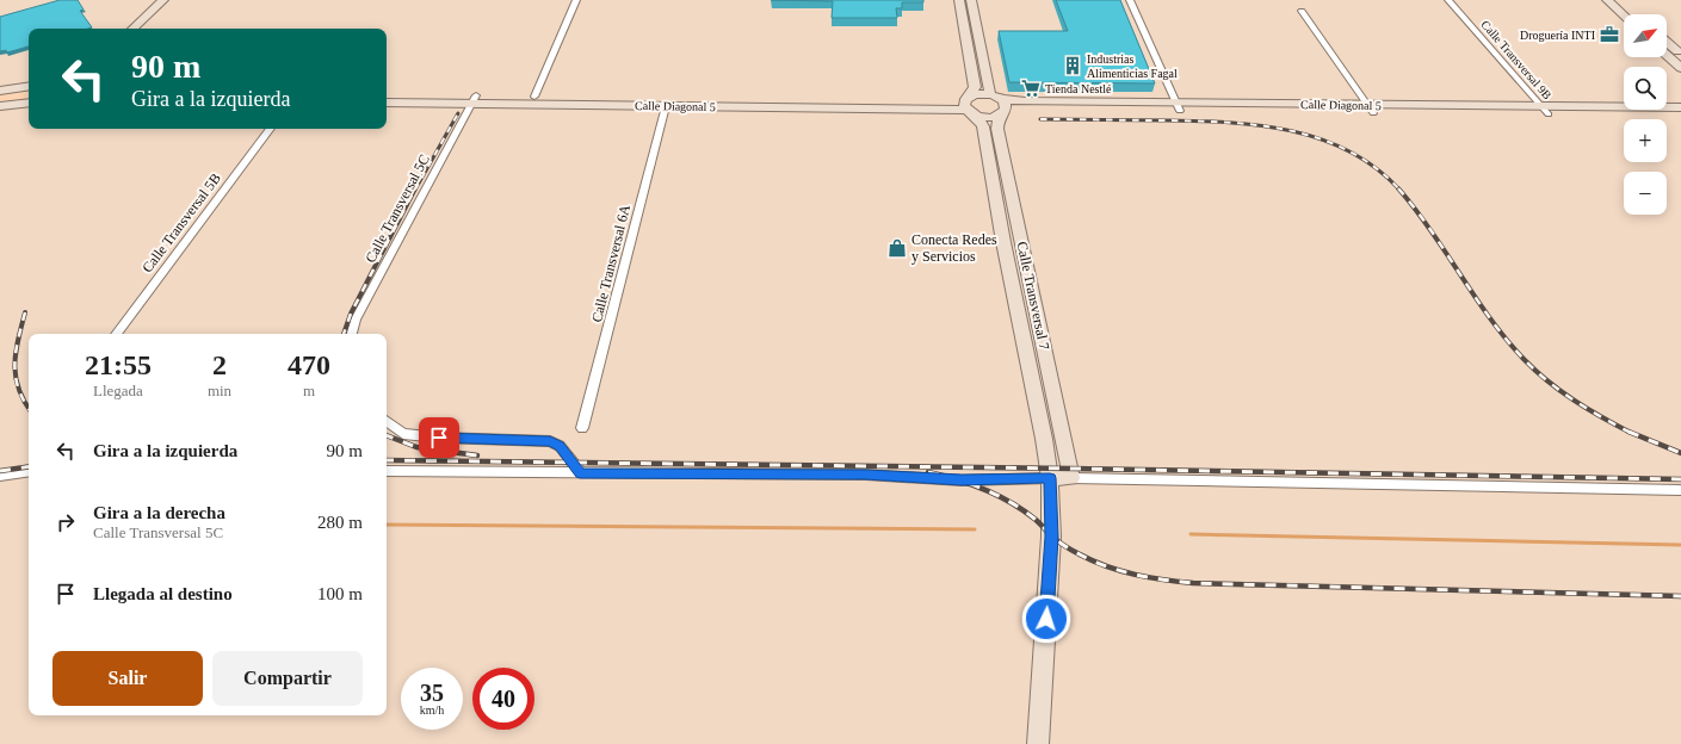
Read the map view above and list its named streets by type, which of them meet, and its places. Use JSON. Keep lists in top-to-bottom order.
{
  "streets": {
    "main road": ["Calle Diagonal 5", "Calle Transversal 7"],
    "street": [
      "Calle Transversal 9B",
      "Calle Transversal 5C",
      "Calle Transversal 5B",
      "Calle Transversal 6A"
    ]
  },
  "crossings": [
    ["Calle Transversal 9B", "Calle Diagonal 5"],
    ["Calle Diagonal 5", "Calle Transversal 5C"],
    ["Calle Diagonal 5", "Calle Transversal 6A"],
    ["Calle Diagonal 5", "Calle Transversal 7"]
  ],
  "places": {
    "office": ["Droguería INTI"],
    "building": ["Industrias Alimenticias Fagal"],
    "supermarket": ["Tienda Nestlé"],
    "shop": ["Conecta Redes y Servicios"]
  },
  "north": "top right",
  "page": {
    "map_buttons": ["+", "−"],
    "turn": ["90 m", "Gira a la izquierda"],
    "eta": [
      "21:55",
      "Llegada",
      "2",
      "min",
      "470",
      "m"
    ],
    "list": [
      {
        "name": "Gira a la izquierda",
        "value": "90 m"
      },
      {
        "name": "Gira a la derecha",
        "note": "Calle Transversal 5C",
        "value": "280 m"
      },
      {
        "name": "Llegada al destino",
        "value": "100 m"
      }
    ],
    "buttons": ["Salir", "Compartir"],
    "speed": "35 km/h",
    "limit": "40"
  }
}
